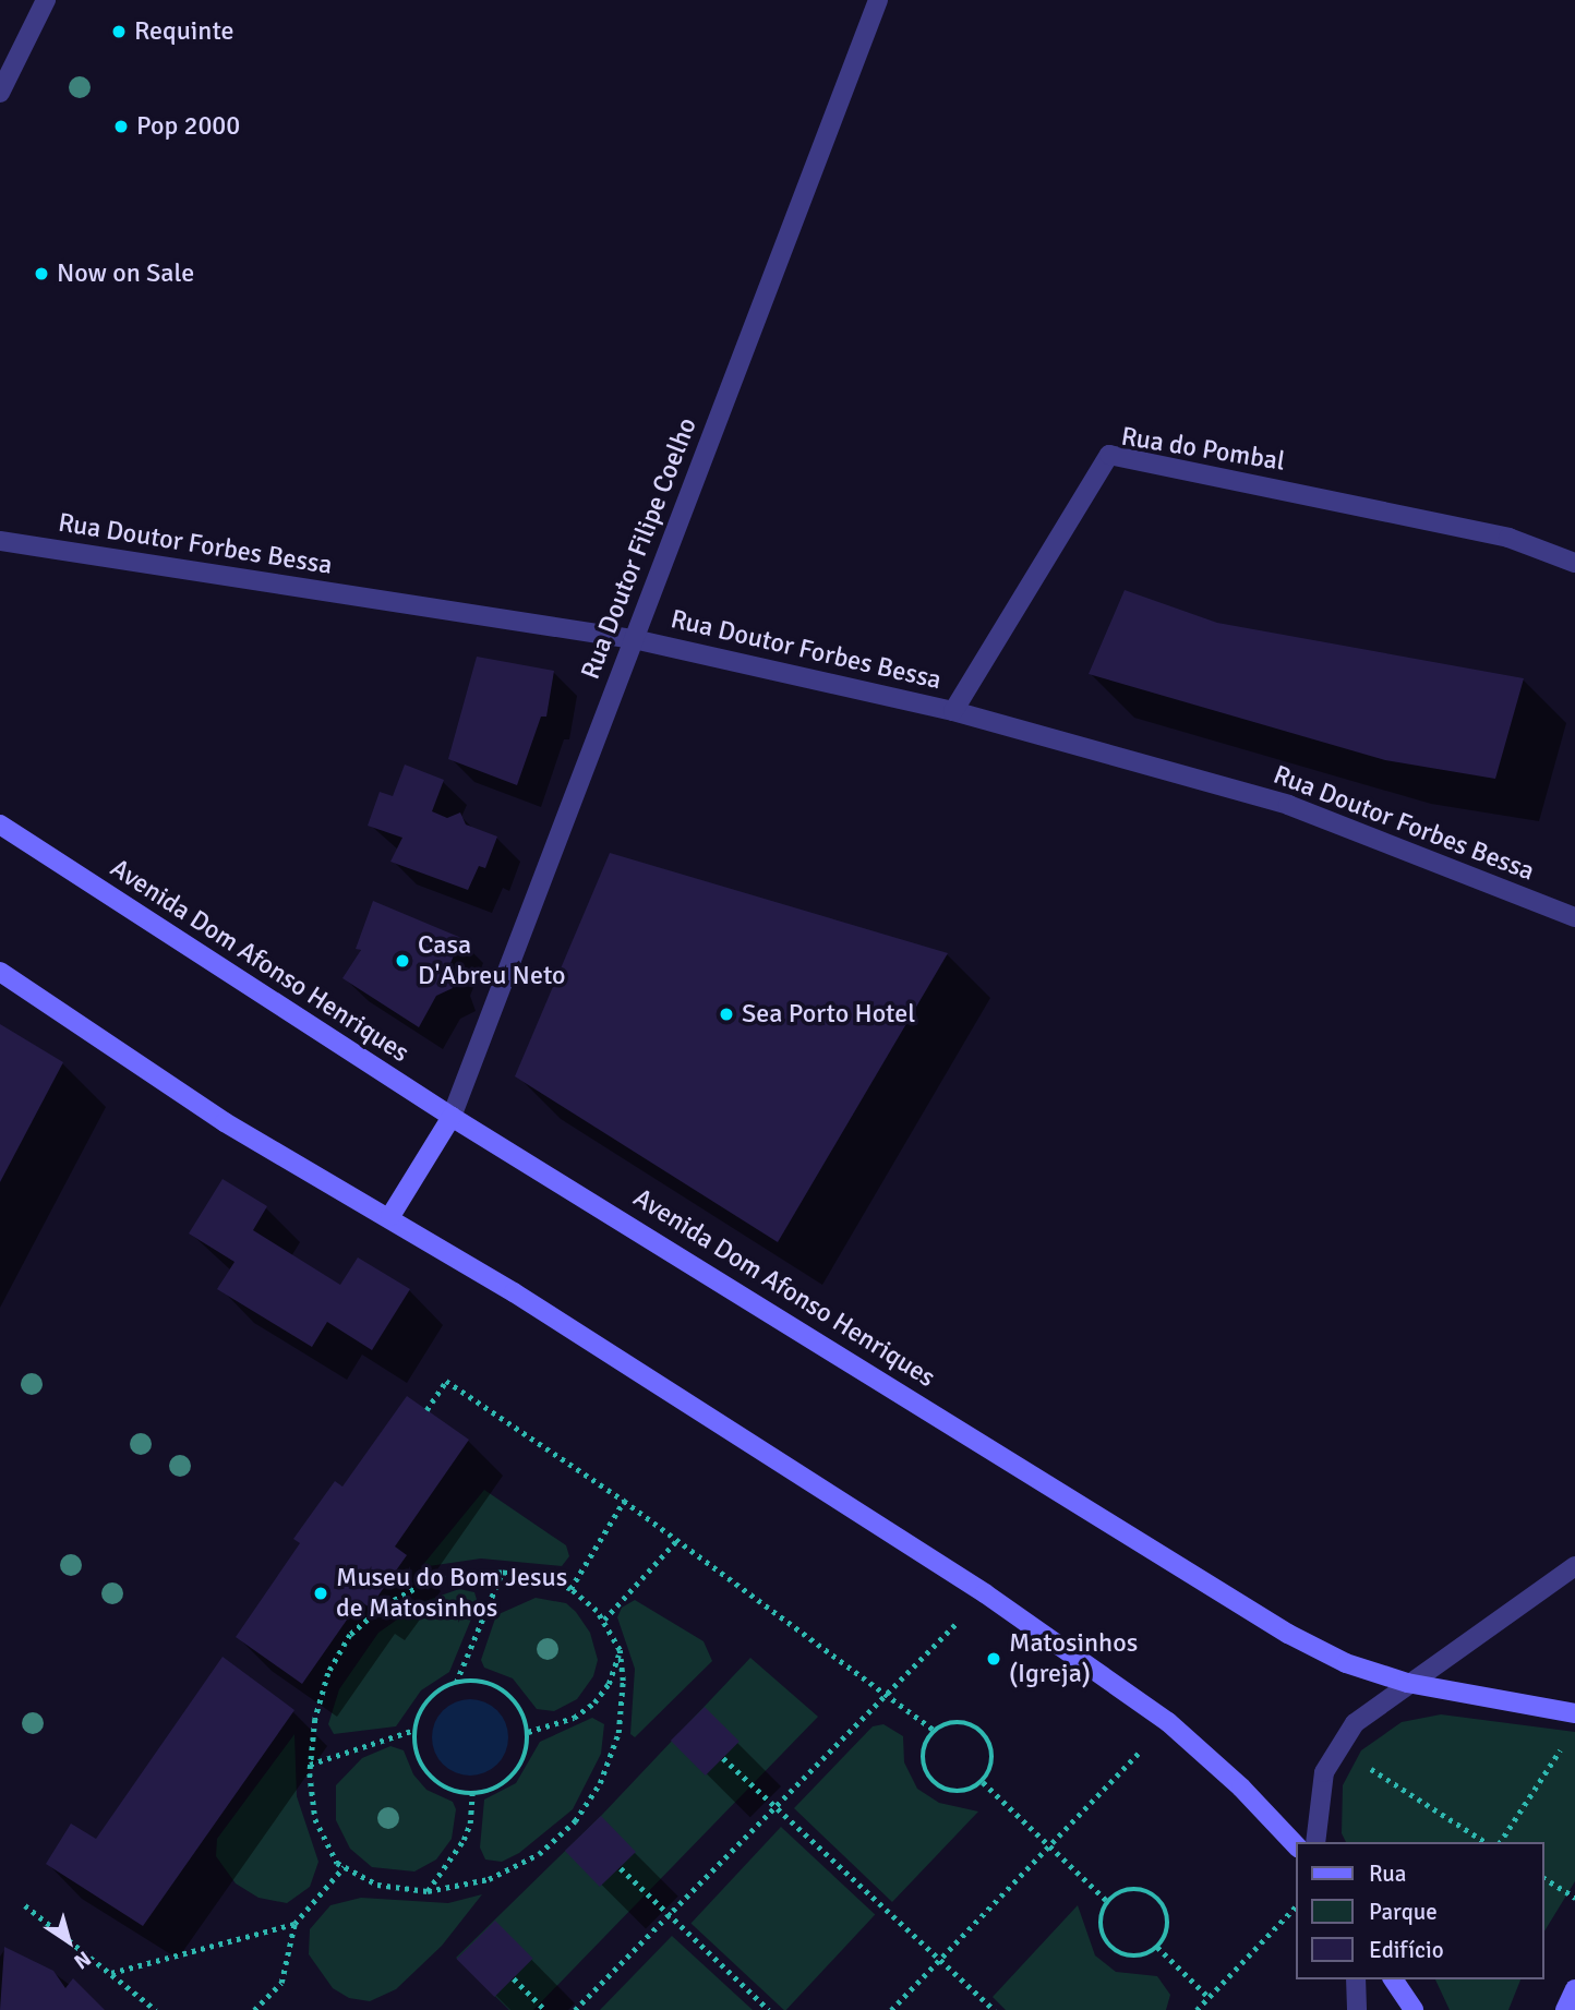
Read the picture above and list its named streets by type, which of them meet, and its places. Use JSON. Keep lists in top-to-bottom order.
{
  "streets": {
    "main road": ["Avenida Dom Afonso Henriques"],
    "street": ["Rua do Pombal", "Rua Doutor Forbes Bessa", "Rua Doutor Filipe Coelho"]
  },
  "crossings": [
    ["Rua do Pombal", "Rua Doutor Forbes Bessa"],
    ["Rua Doutor Forbes Bessa", "Rua Doutor Filipe Coelho"],
    ["Rua Doutor Filipe Coelho", "Avenida Dom Afonso Henriques"]
  ],
  "places": [
    "Requinte",
    "Pop 2000",
    "Now on Sale",
    "Casa D'Abreu Neto",
    "Sea Porto Hotel",
    "Museu do Bom Jesus de Matosinhos",
    "Matosinhos (Igreja)"
  ],
  "legend": ["Rua", "Parque", "Edifício"],
  "north": "bottom right"
}
